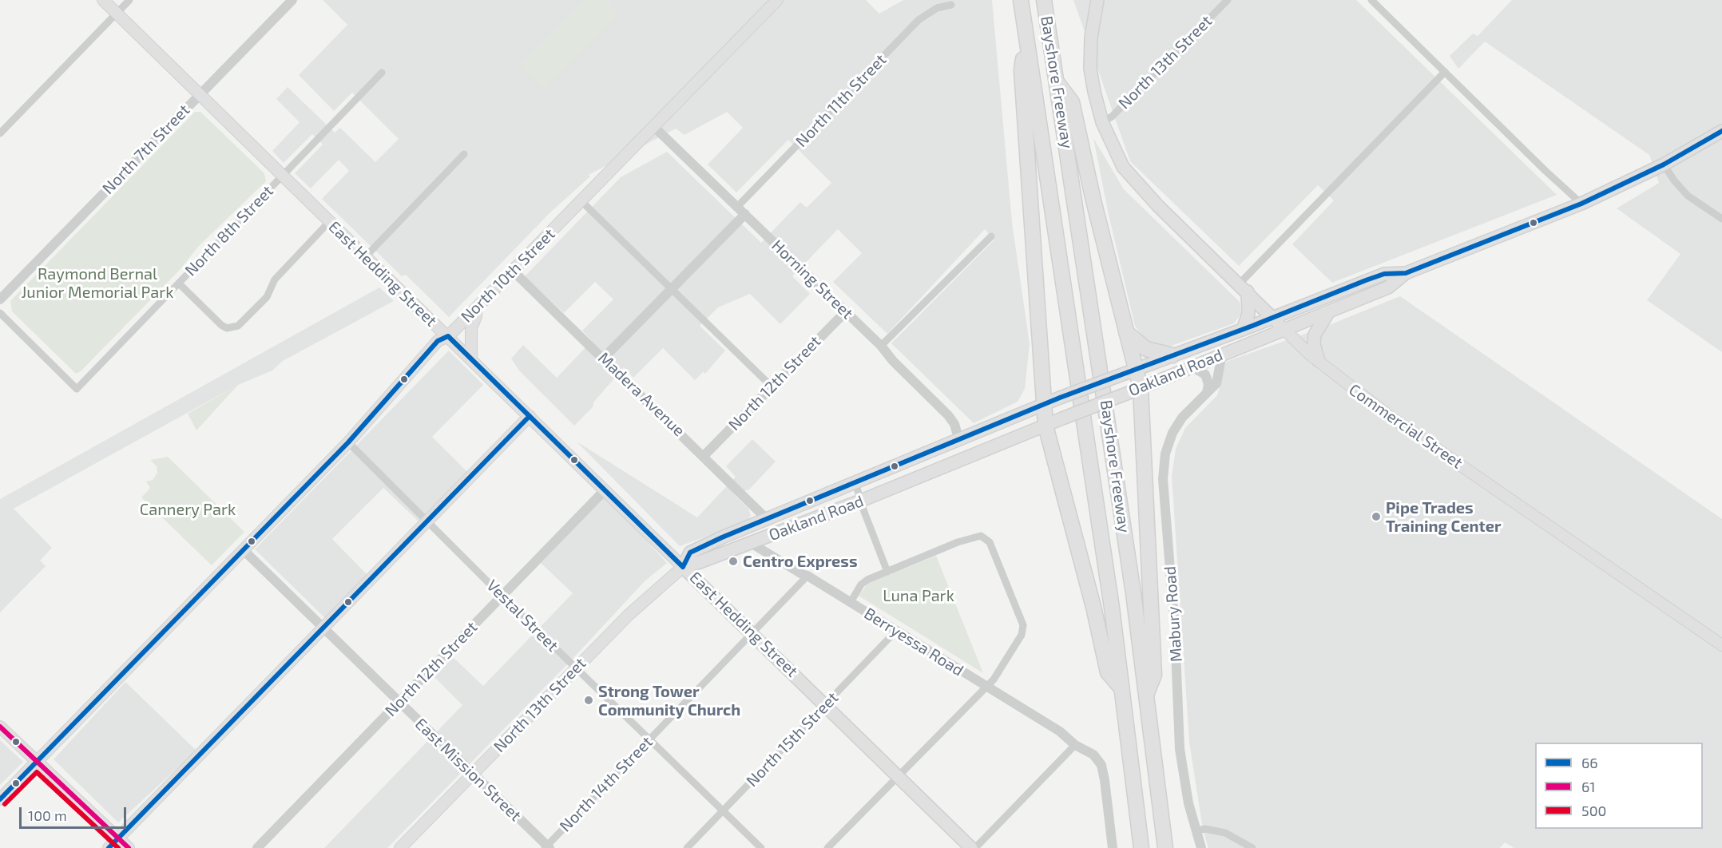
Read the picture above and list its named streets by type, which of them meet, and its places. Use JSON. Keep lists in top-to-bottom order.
{
  "streets": {
    "highway": ["Bayshore Freeway"],
    "main road": [
      "North 13th Street",
      "East Hedding Street",
      "North 10th Street",
      "Oakland Road",
      "Commercial Street"
    ],
    "street": [
      "North 11th Street",
      "North 7th Street",
      "North 8th Street",
      "Horning Street",
      "North 12th Street",
      "Madera Avenue",
      "Mabury Road",
      "Vestal Street",
      "Berryessa Road",
      "North 15th Street",
      "East Mission Street",
      "North 14th Street"
    ]
  },
  "crossings": [
    ["North 13th Street", "East Hedding Street"],
    ["North 13th Street", "Oakland Road"],
    ["North 13th Street", "Commercial Street"],
    ["North 13th Street", "Vestal Street"],
    ["North 13th Street", "East Mission Street"],
    ["North 11th Street", "Horning Street"],
    ["North 7th Street", "East Hedding Street"],
    ["North 8th Street", "East Hedding Street"],
    ["East Hedding Street", "North 10th Street"],
    ["East Hedding Street", "Oakland Road"],
    ["East Hedding Street", "North 12th Street"],
    ["East Hedding Street", "North 15th Street"],
    ["East Hedding Street", "North 14th Street"],
    ["North 10th Street", "Horning Street"],
    ["North 10th Street", "Madera Avenue"],
    ["North 10th Street", "Vestal Street"],
    ["North 10th Street", "East Mission Street"],
    ["Horning Street", "Oakland Road"],
    ["Horning Street", "North 12th Street"],
    ["Oakland Road", "Madera Avenue"],
    ["Oakland Road", "Commercial Street"],
    ["Oakland Road", "Mabury Road"],
    ["Oakland Road", "Berryessa Road"],
    ["North 12th Street", "Madera Avenue"],
    ["North 12th Street", "Vestal Street"],
    ["North 12th Street", "East Mission Street"],
    ["Vestal Street", "North 15th Street"],
    ["Vestal Street", "North 14th Street"],
    ["Berryessa Road", "North 15th Street"],
    ["Berryessa Road", "North 14th Street"],
    ["East Mission Street", "North 14th Street"]
  ],
  "parks": ["Raymond Bernal Junior Memorial Park", "Cannery Park", "Luna Park"],
  "places": ["Pipe Trades Training Center", "Centro Express", "Strong Tower Community Church"],
  "lines": ["transit line 66", "transit line 61", "transit line 500"],
  "legend": ["66", "61", "500"],
  "scale_bar": "100 m"
}
